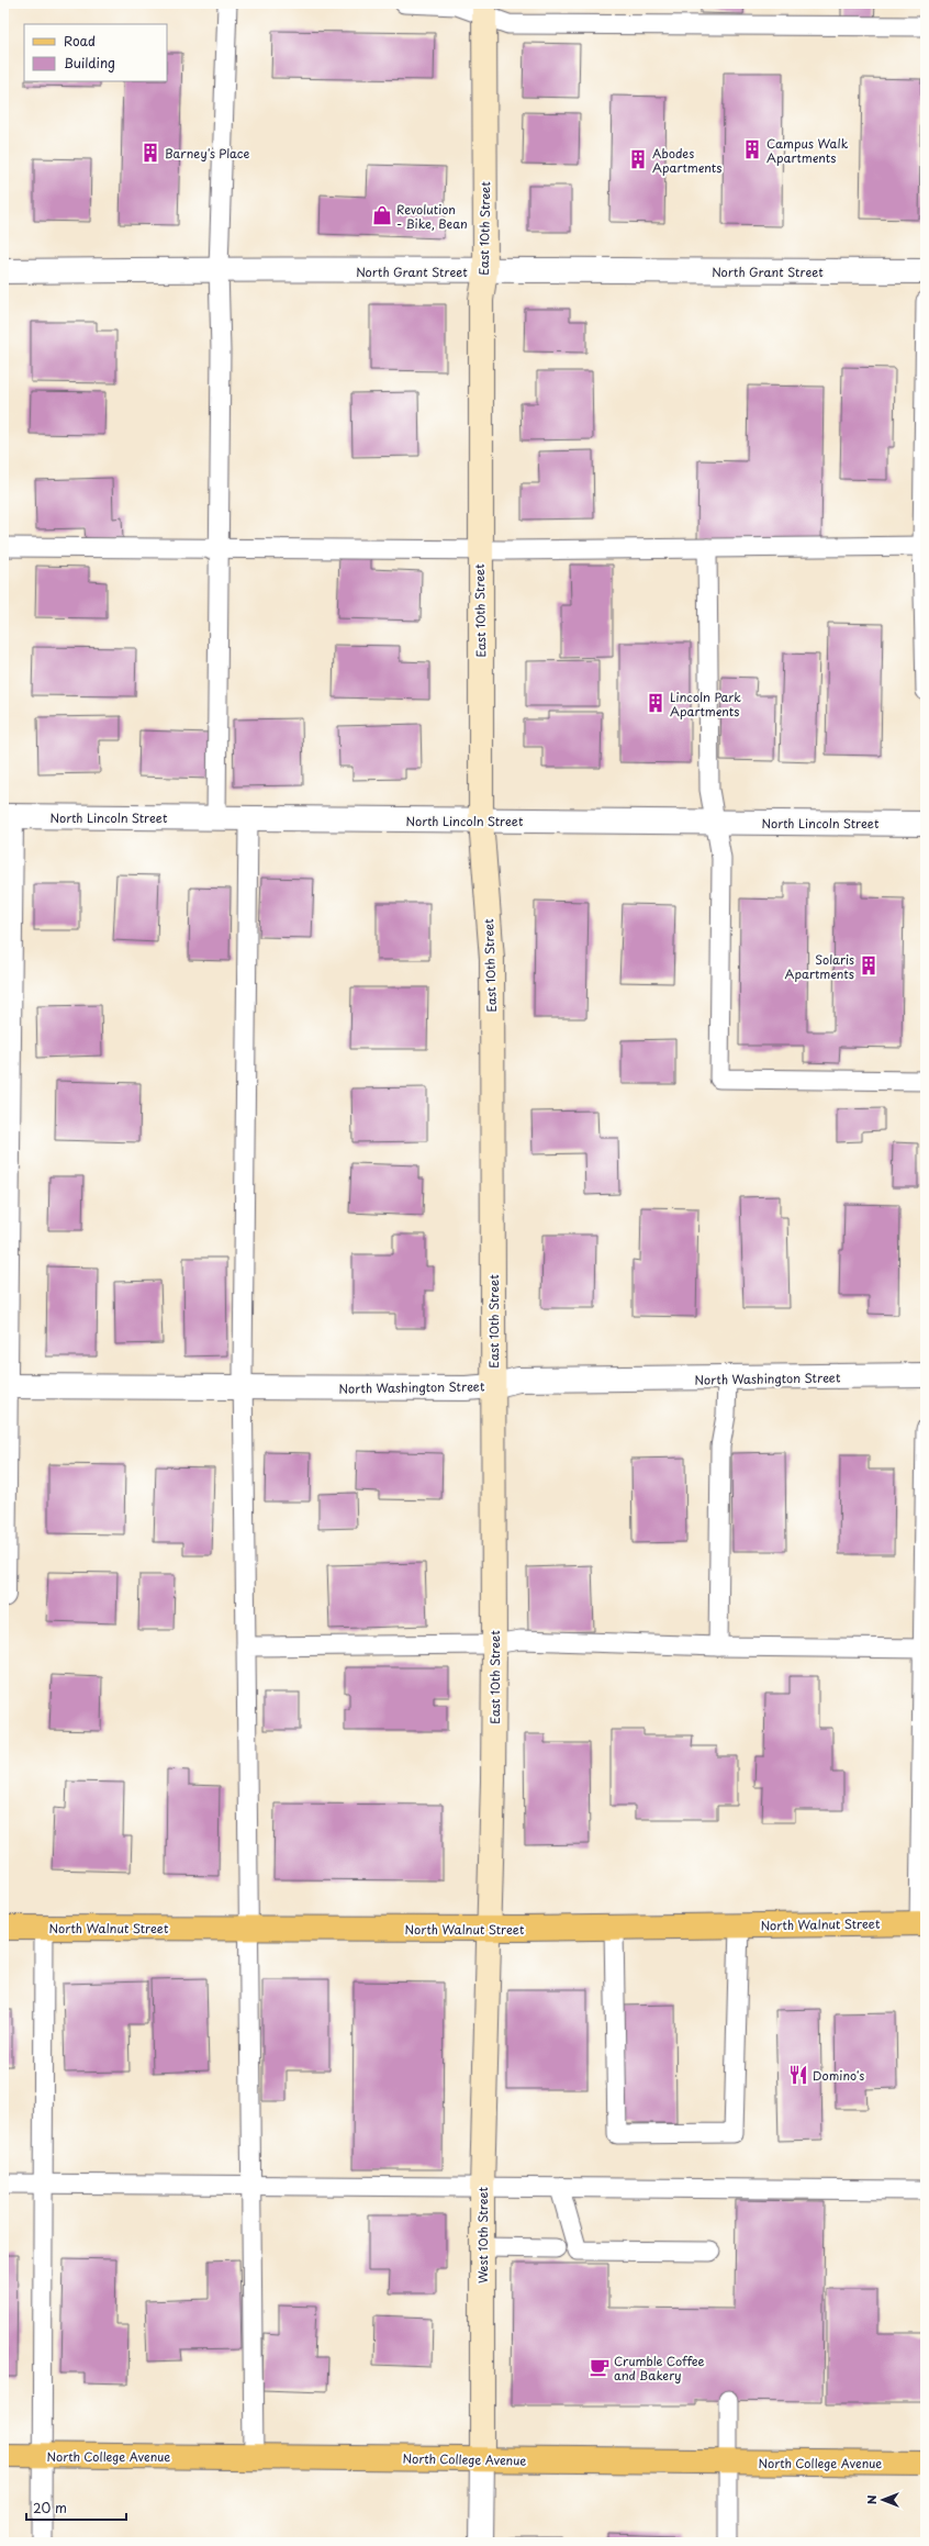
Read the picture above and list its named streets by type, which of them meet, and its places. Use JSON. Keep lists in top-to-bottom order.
{
  "streets": {
    "main road": ["North Walnut Street", "North College Avenue"],
    "street": [
      "East 10th Street",
      "North Grant Street",
      "North Lincoln Street",
      "North Washington Street",
      "West 10th Street"
    ]
  },
  "crossings": [
    ["East 10th Street", "North Grant Street"],
    ["East 10th Street", "North Lincoln Street"],
    ["East 10th Street", "North Washington Street"],
    ["East 10th Street", "North Walnut Street"],
    ["East 10th Street", "West 10th Street"],
    ["North Walnut Street", "West 10th Street"],
    ["West 10th Street", "North College Avenue"]
  ],
  "places": {
    "building": [
      "Campus Walk Apartments",
      "Barney's Place",
      "Abodes Apartments",
      "Lincoln Park Apartments",
      "Solaris Apartments"
    ],
    "shop": ["Revolution - Bike, Bean"],
    "restaurant": ["Domino's"],
    "cafe": ["Crumble Coffee and Bakery"]
  },
  "legend": ["Road", "Building"],
  "scale_bar": "20 m",
  "north": "left"
}
